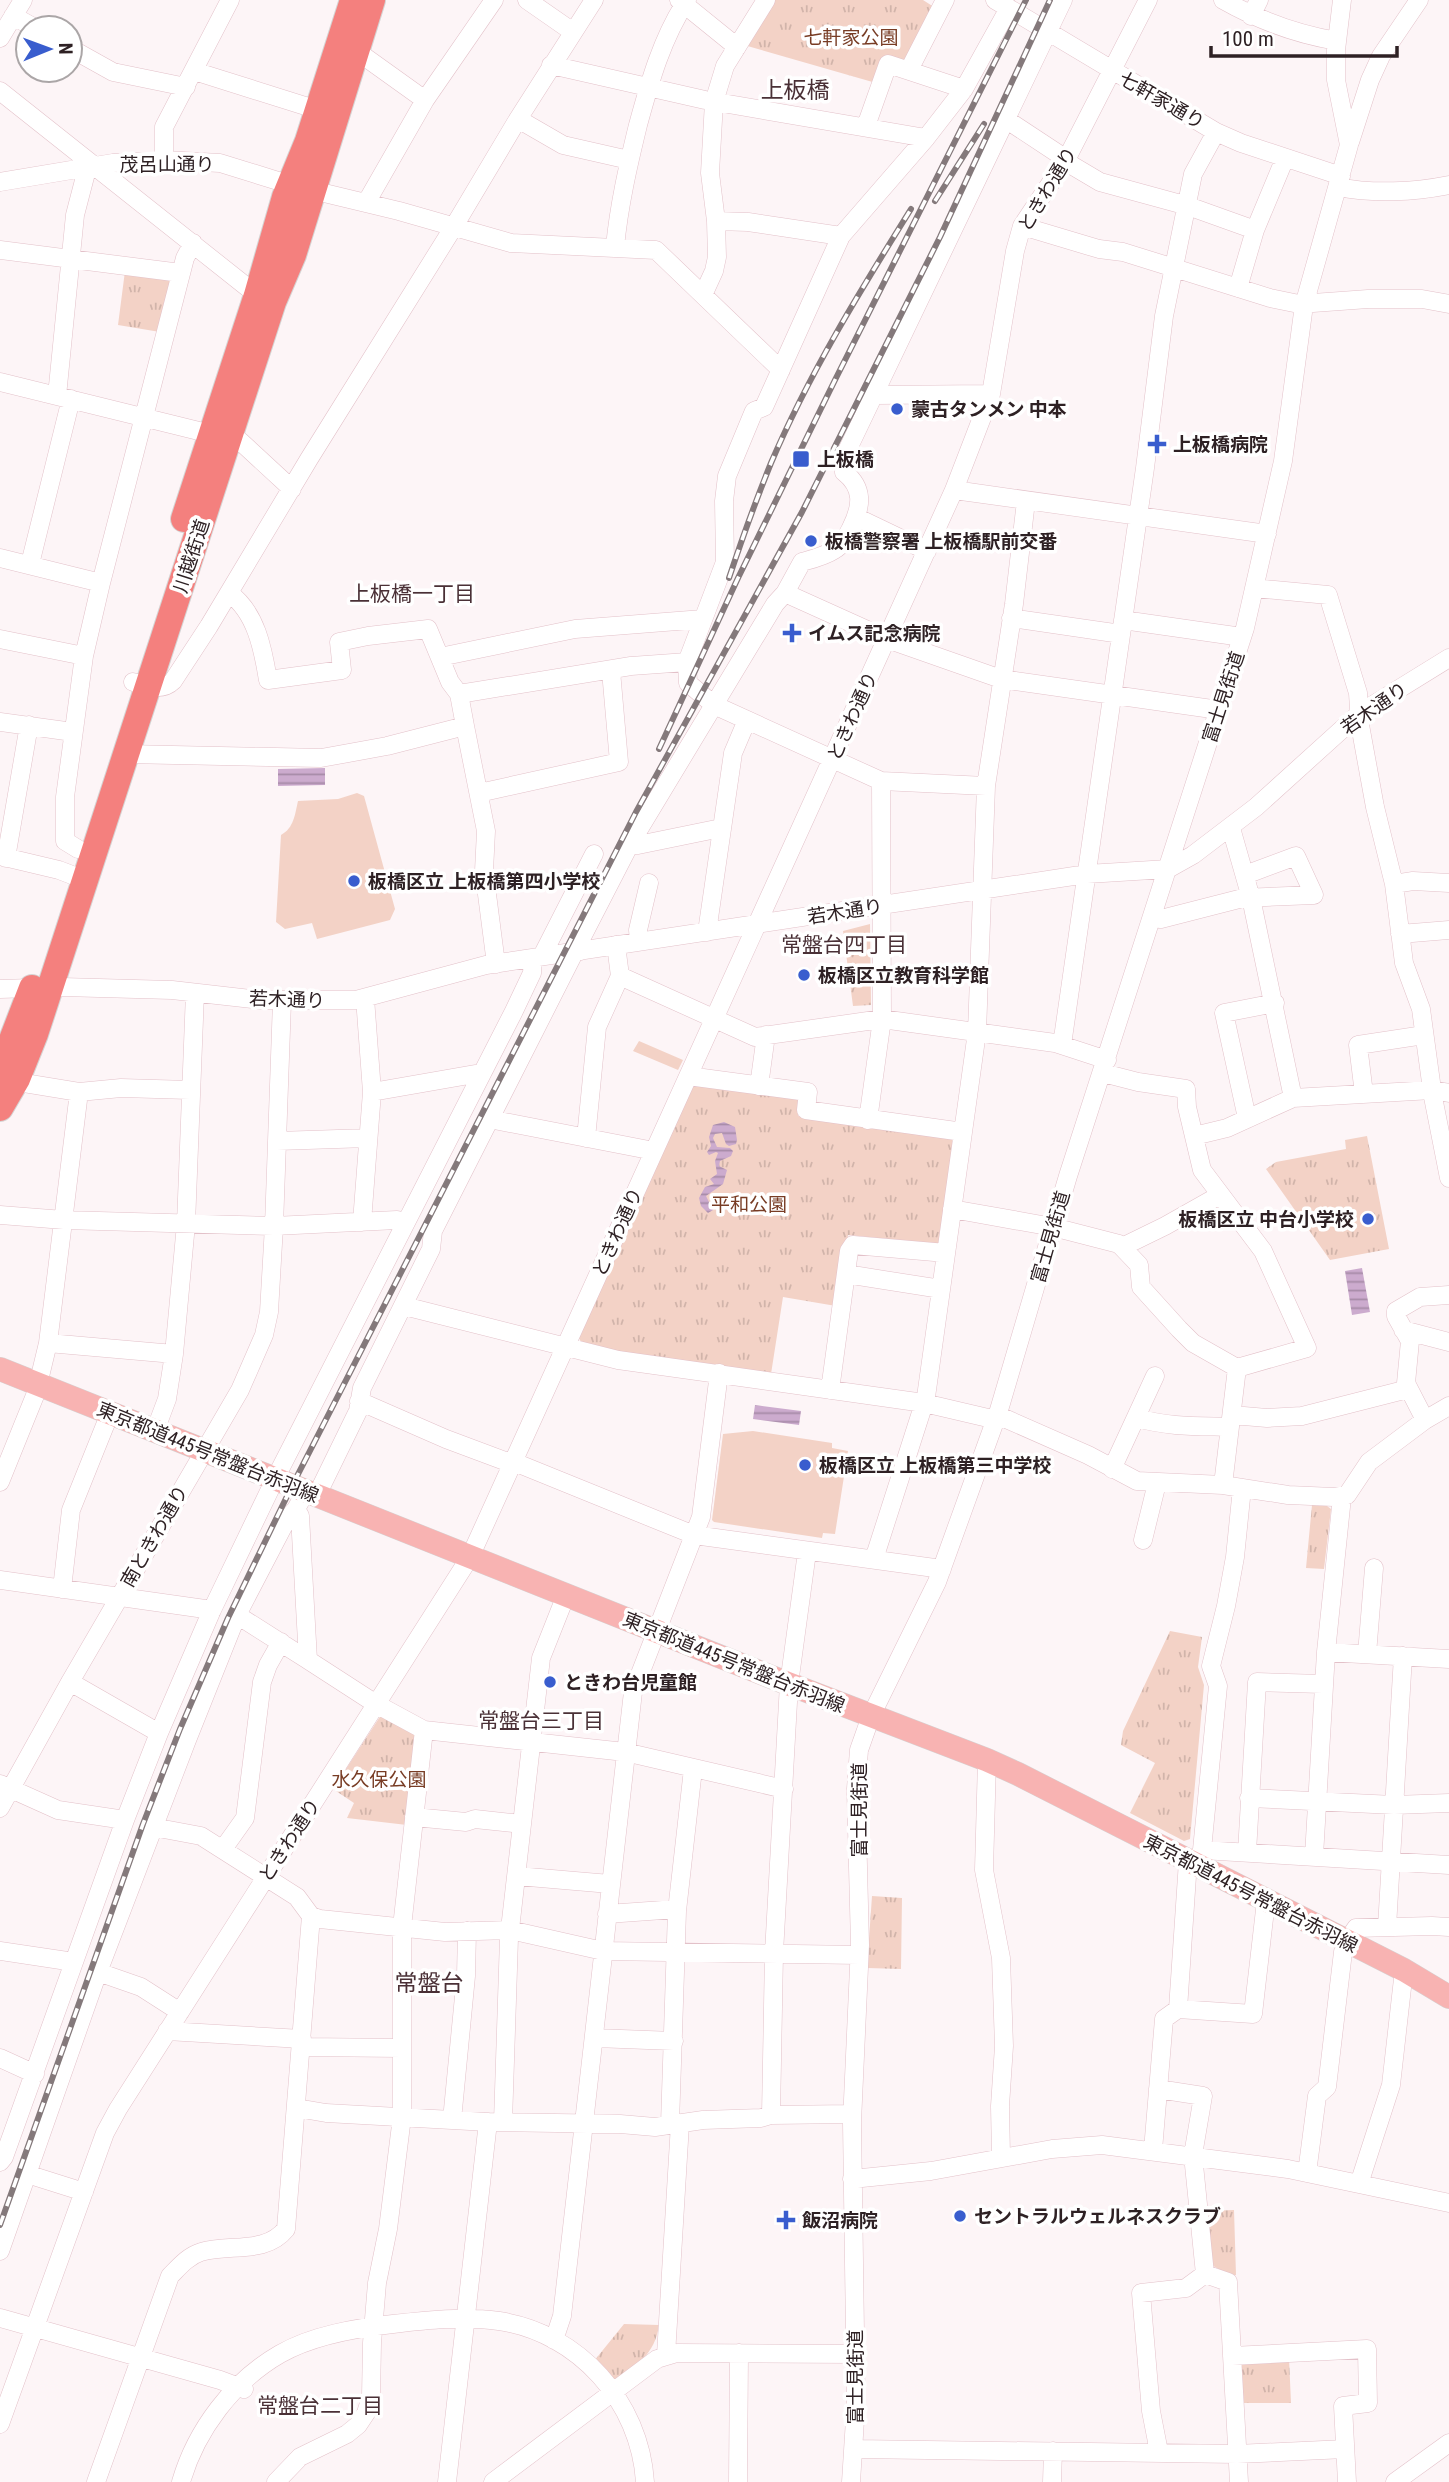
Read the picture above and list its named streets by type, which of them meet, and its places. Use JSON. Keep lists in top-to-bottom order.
{
  "streets": {
    "highway": ["川越街道"],
    "main road": ["東京都道445号常盤台赤羽線"],
    "street": [
      "七軒家通り",
      "茂呂山通り",
      "ときわ通り",
      "富士見街道",
      "若木通り",
      "南ときわ通り"
    ]
  },
  "crossings": [
    ["七軒家通り", "ときわ通り"],
    ["七軒家通り", "富士見街道"],
    ["茂呂山通り", "川越街道"],
    ["ときわ通り", "若木通り"],
    ["ときわ通り", "東京都道445号常盤台赤羽線"],
    ["川越街道", "若木通り"],
    ["富士見街道", "若木通り"],
    ["富士見街道", "東京都道445号常盤台赤羽線"],
    ["若木通り", "南ときわ通り"],
    ["東京都道445号常盤台赤羽線", "南ときわ通り"]
  ],
  "districts": [
    "上板橋",
    "上板橋一丁目",
    "常盤台四丁目",
    "常盤台三丁目",
    "常盤台",
    "常盤台二丁目"
  ],
  "parks": ["七軒家公園", "平和公園", "水久保公園"],
  "places": {
    "other": [
      "蒙古タンメン 中本",
      "板橋警察署 上板橋駅前交番",
      "板橋区立 上板橋第四小学校",
      "板橋区立教育科学館",
      "板橋区立 中台小学校",
      "板橋区立 上板橋第三中学校",
      "ときわ台児童館",
      "セントラルウェルネスクラブ"
    ],
    "health": ["上板橋病院", "イムス記念病院", "飯沼病院"],
    "transit": ["上板橋"]
  },
  "scale_bar": "100 m",
  "north": "right"
}
